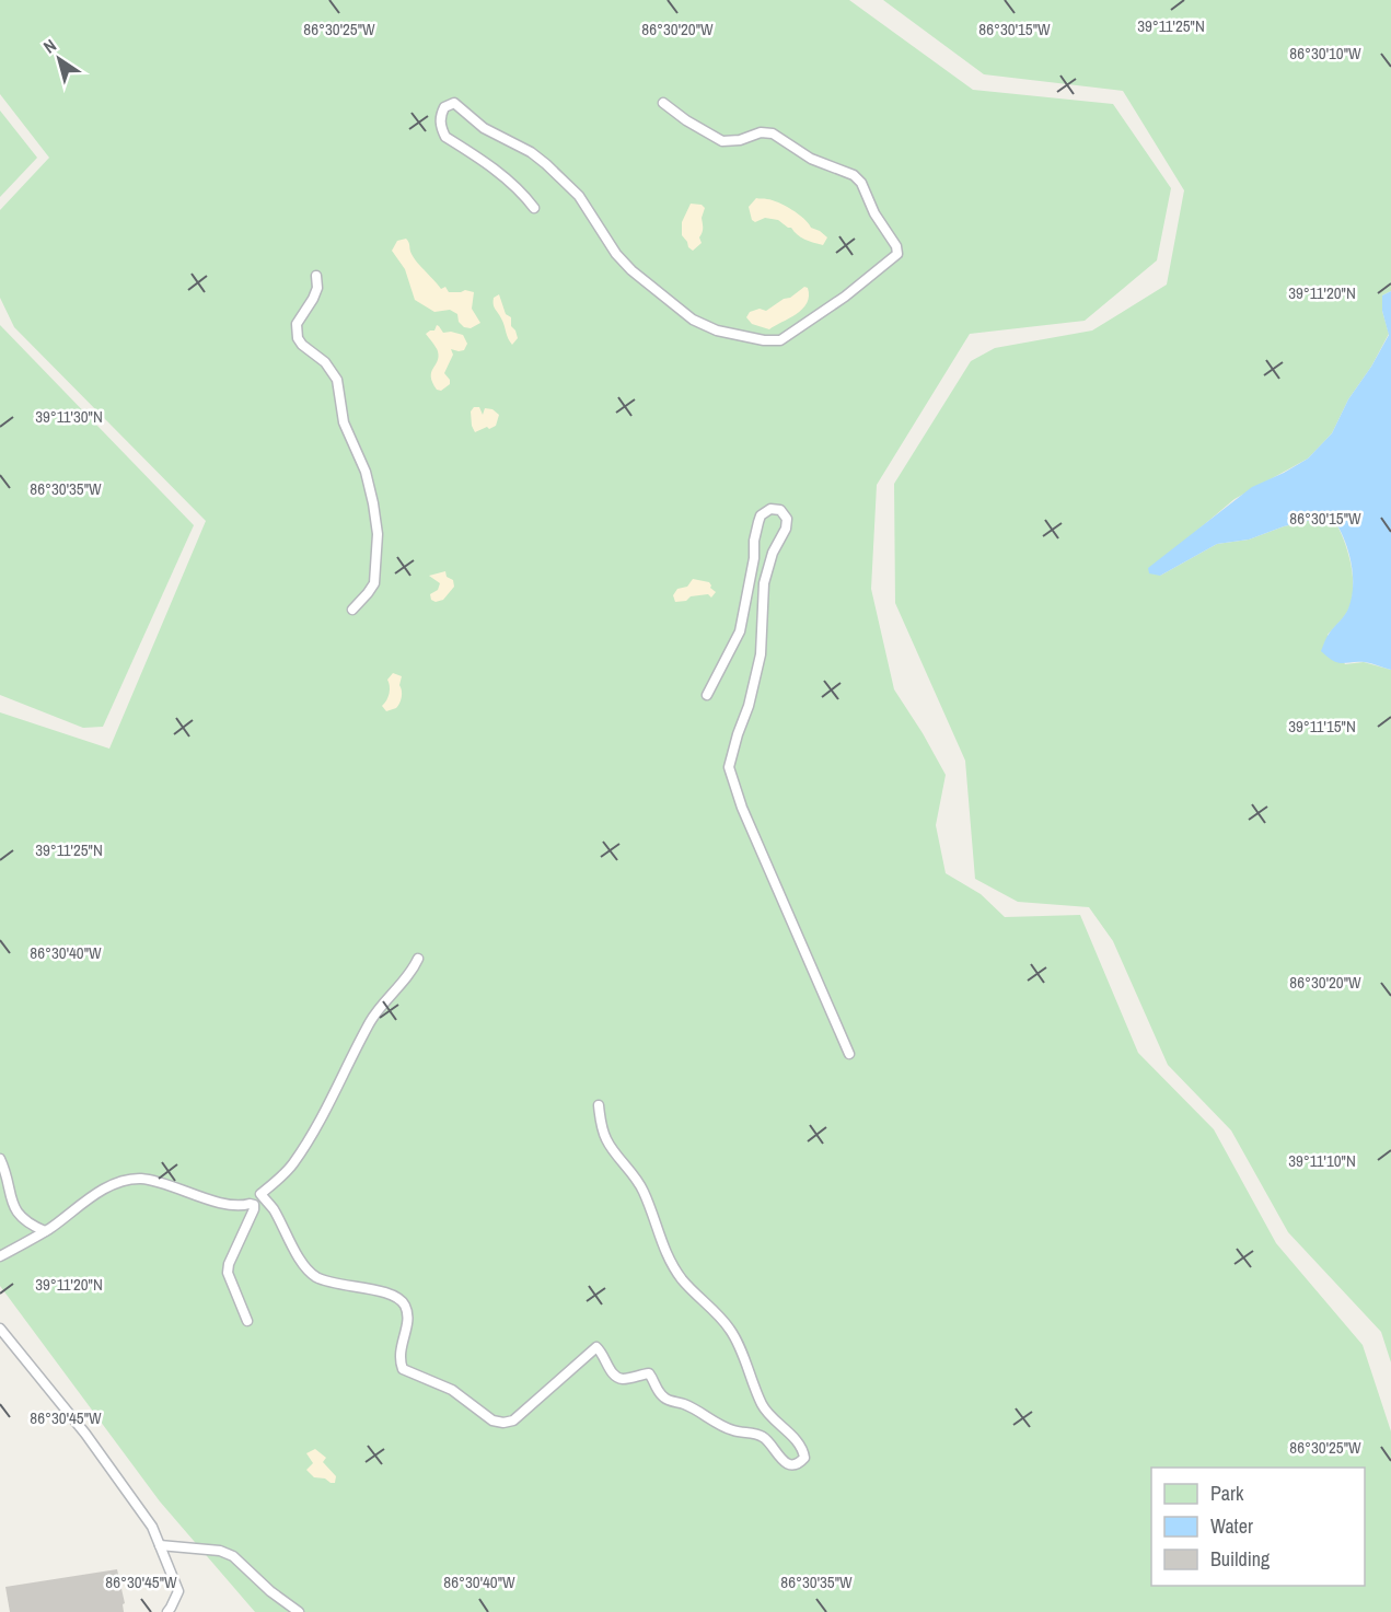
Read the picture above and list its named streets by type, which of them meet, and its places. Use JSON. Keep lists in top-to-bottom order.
{
  "legend": ["Park", "Water", "Building"],
  "north": "top left",
  "coordinates": [
    "39°11'25\"N",
    "86°30'25\"W",
    "86°30'20\"W",
    "86°30'15\"W",
    "86°30'10\"W",
    "39°11'20\"N",
    "39°11'30\"N",
    "86°30'35\"W",
    "39°11'15\"N",
    "86°30'40\"W",
    "39°11'10\"N",
    "86°30'45\"W"
  ]
}
